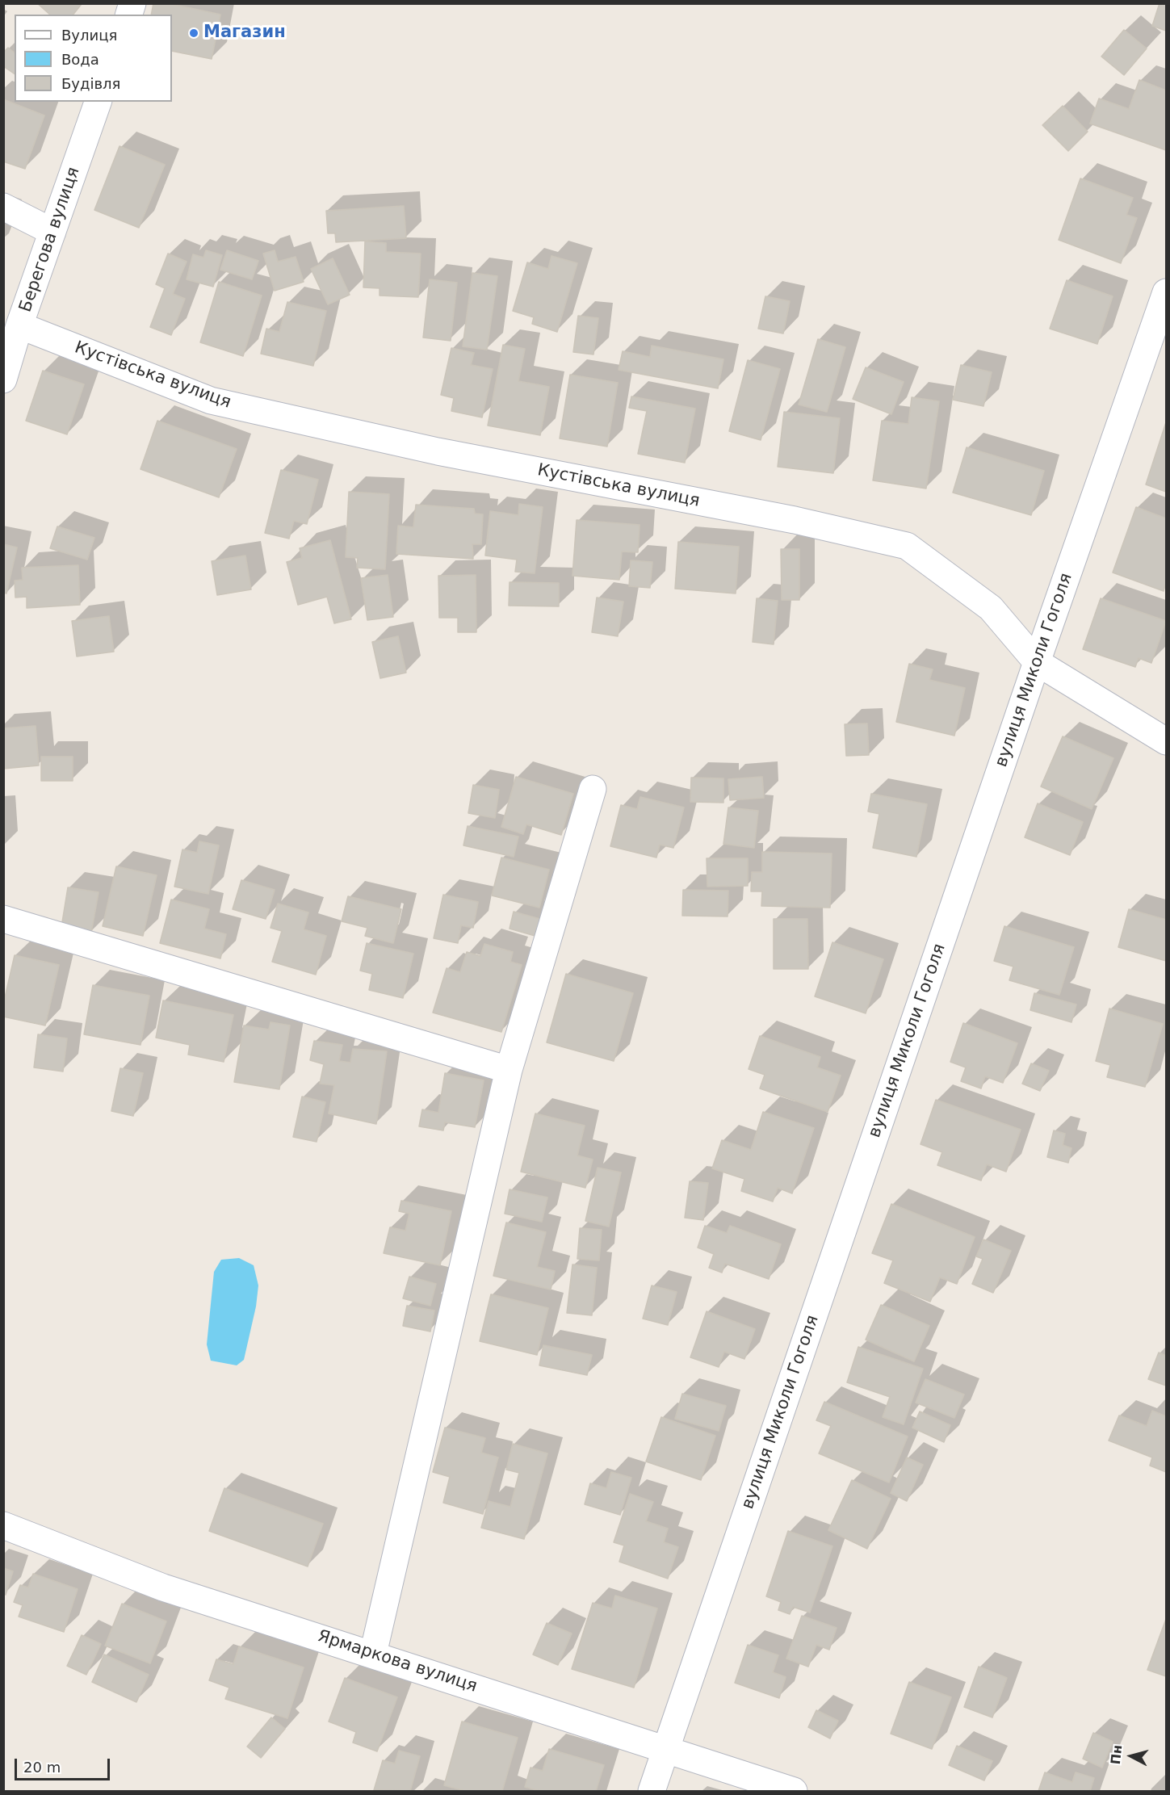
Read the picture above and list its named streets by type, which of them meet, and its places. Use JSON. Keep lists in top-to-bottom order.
{
  "streets": {
    "street": [
      "Берегова вулиця",
      "Кустівська вулиця",
      "вулиця Миколи Гоголя",
      "Ярмаркова вулиця"
    ]
  },
  "crossings": [
    ["Берегова вулиця", "Кустівська вулиця"],
    ["Кустівська вулиця", "вулиця Миколи Гоголя"],
    ["вулиця Миколи Гоголя", "Ярмаркова вулиця"]
  ],
  "places": ["Магазин"],
  "legend": ["Вулиця", "Вода", "Будівля"],
  "scale_bar": "20 m",
  "north": "left"
}
